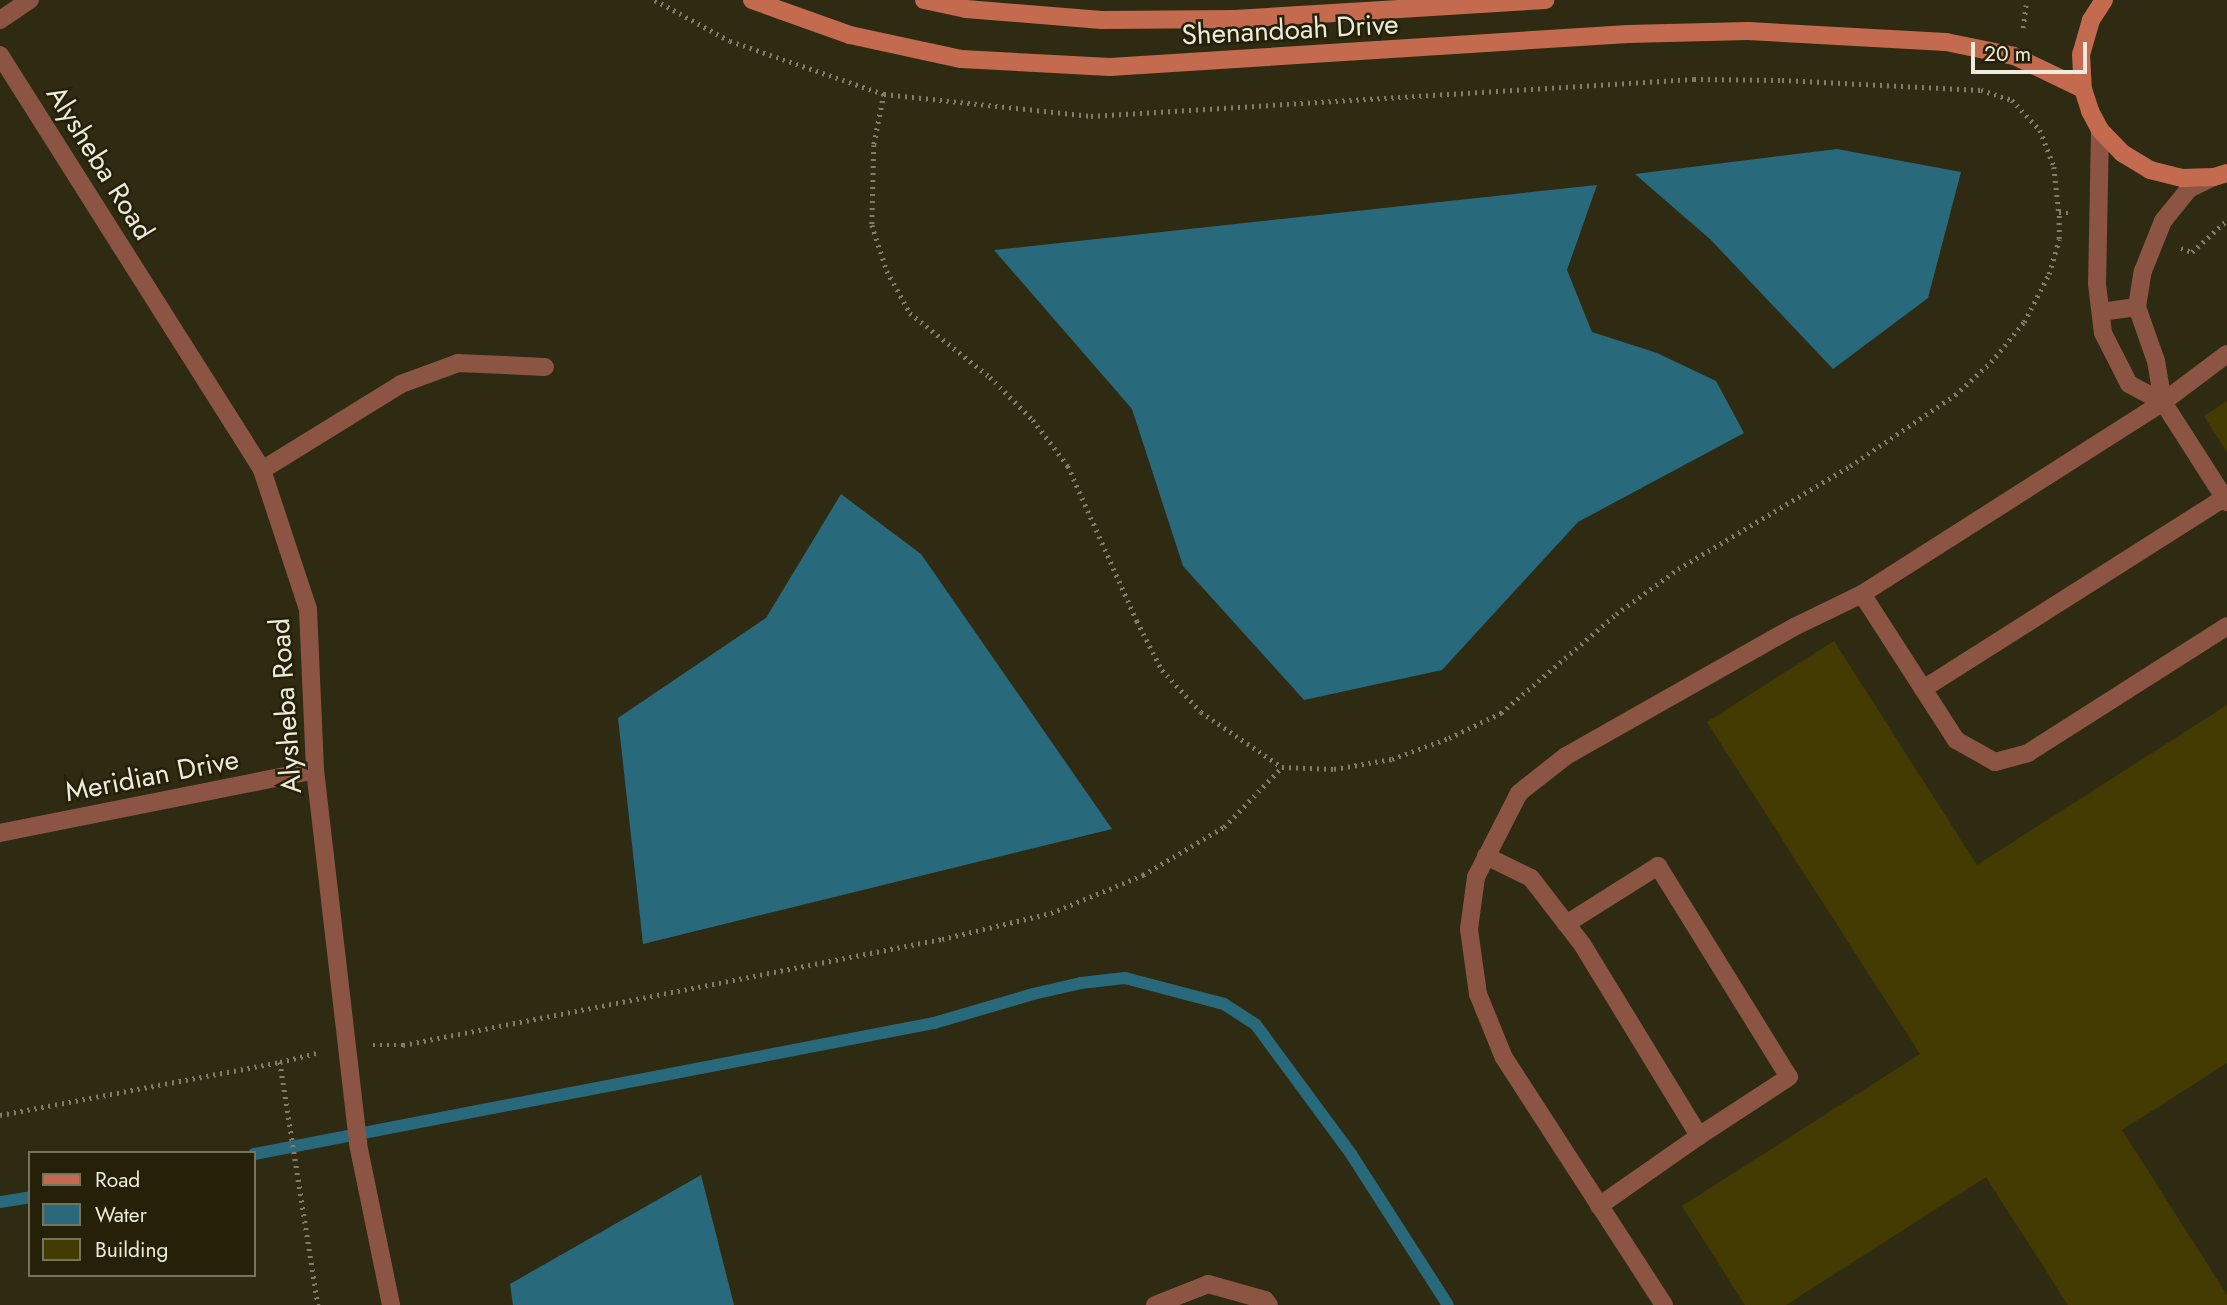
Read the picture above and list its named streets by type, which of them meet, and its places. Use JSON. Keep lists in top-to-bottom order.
{
  "streets": {
    "street": ["Shenandoah Drive", "Alysheba Road", "Meridian Drive"]
  },
  "crossings": [
    ["Alysheba Road", "Meridian Drive"]
  ],
  "legend": ["Road", "Water", "Building"],
  "scale_bar": "20 m"
}
